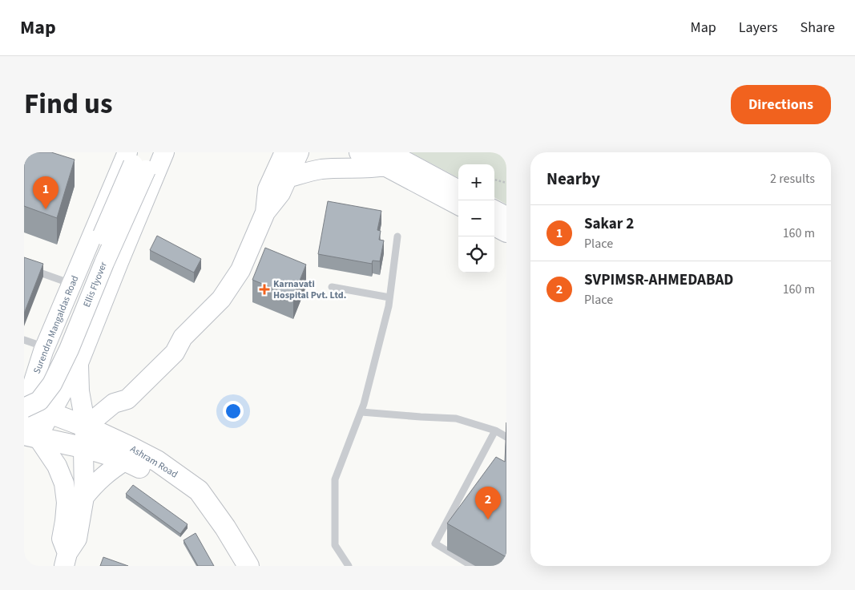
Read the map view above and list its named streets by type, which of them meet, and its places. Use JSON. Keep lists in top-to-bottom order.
{
  "streets": {
    "main road": ["Ellis Flyover", "Surendra Mangaldas Road", "Ashram Road"]
  },
  "crossings": [
    ["Ellis Flyover", "Surendra Mangaldas Road"],
    ["Ellis Flyover", "Ashram Road"],
    ["Surendra Mangaldas Road", "Ashram Road"]
  ],
  "places": {
    "health": ["Karnavati Hospital Pvt. Ltd."]
  },
  "page": {
    "header": "Map",
    "nav": ["Map", "Layers", "Share"],
    "title": "Find us",
    "buttons": "Directions",
    "heading": ["Nearby", "2 results"],
    "map_buttons": ["+", "−"],
    "pins": ["1", "2"],
    "list": [
      {
        "mark": "1",
        "name": "Sakar 2",
        "note": "Place",
        "value": "160 m"
      },
      {
        "mark": "2",
        "name": "SVPIMSR-AHMEDABAD",
        "note": "Place",
        "value": "160 m"
      }
    ]
  }
}
